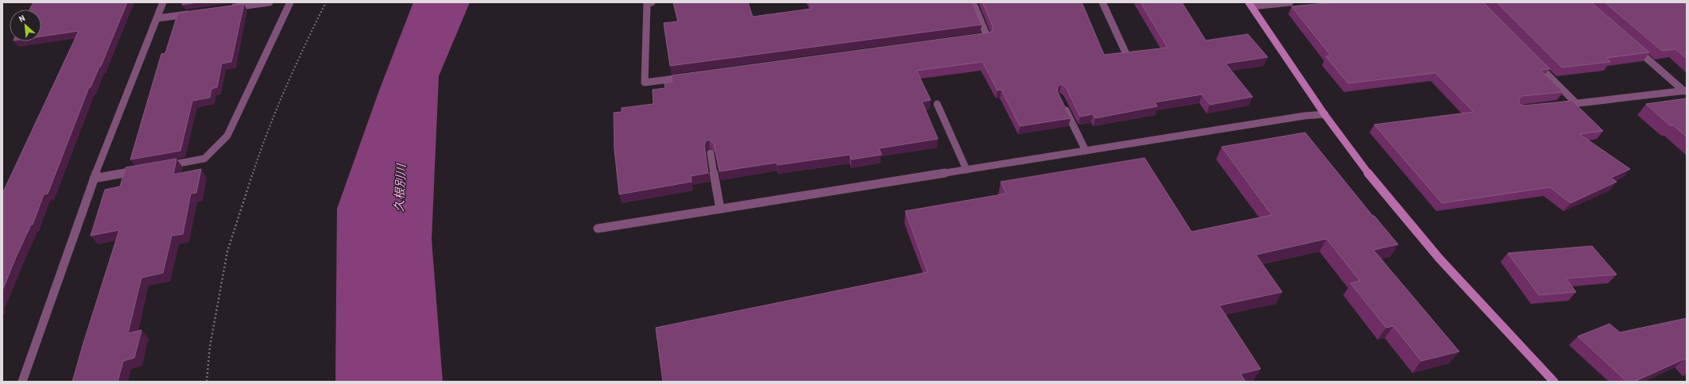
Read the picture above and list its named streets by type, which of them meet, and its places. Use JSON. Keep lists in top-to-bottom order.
{
  "water": ["久根別川"],
  "north": "top left"
}
